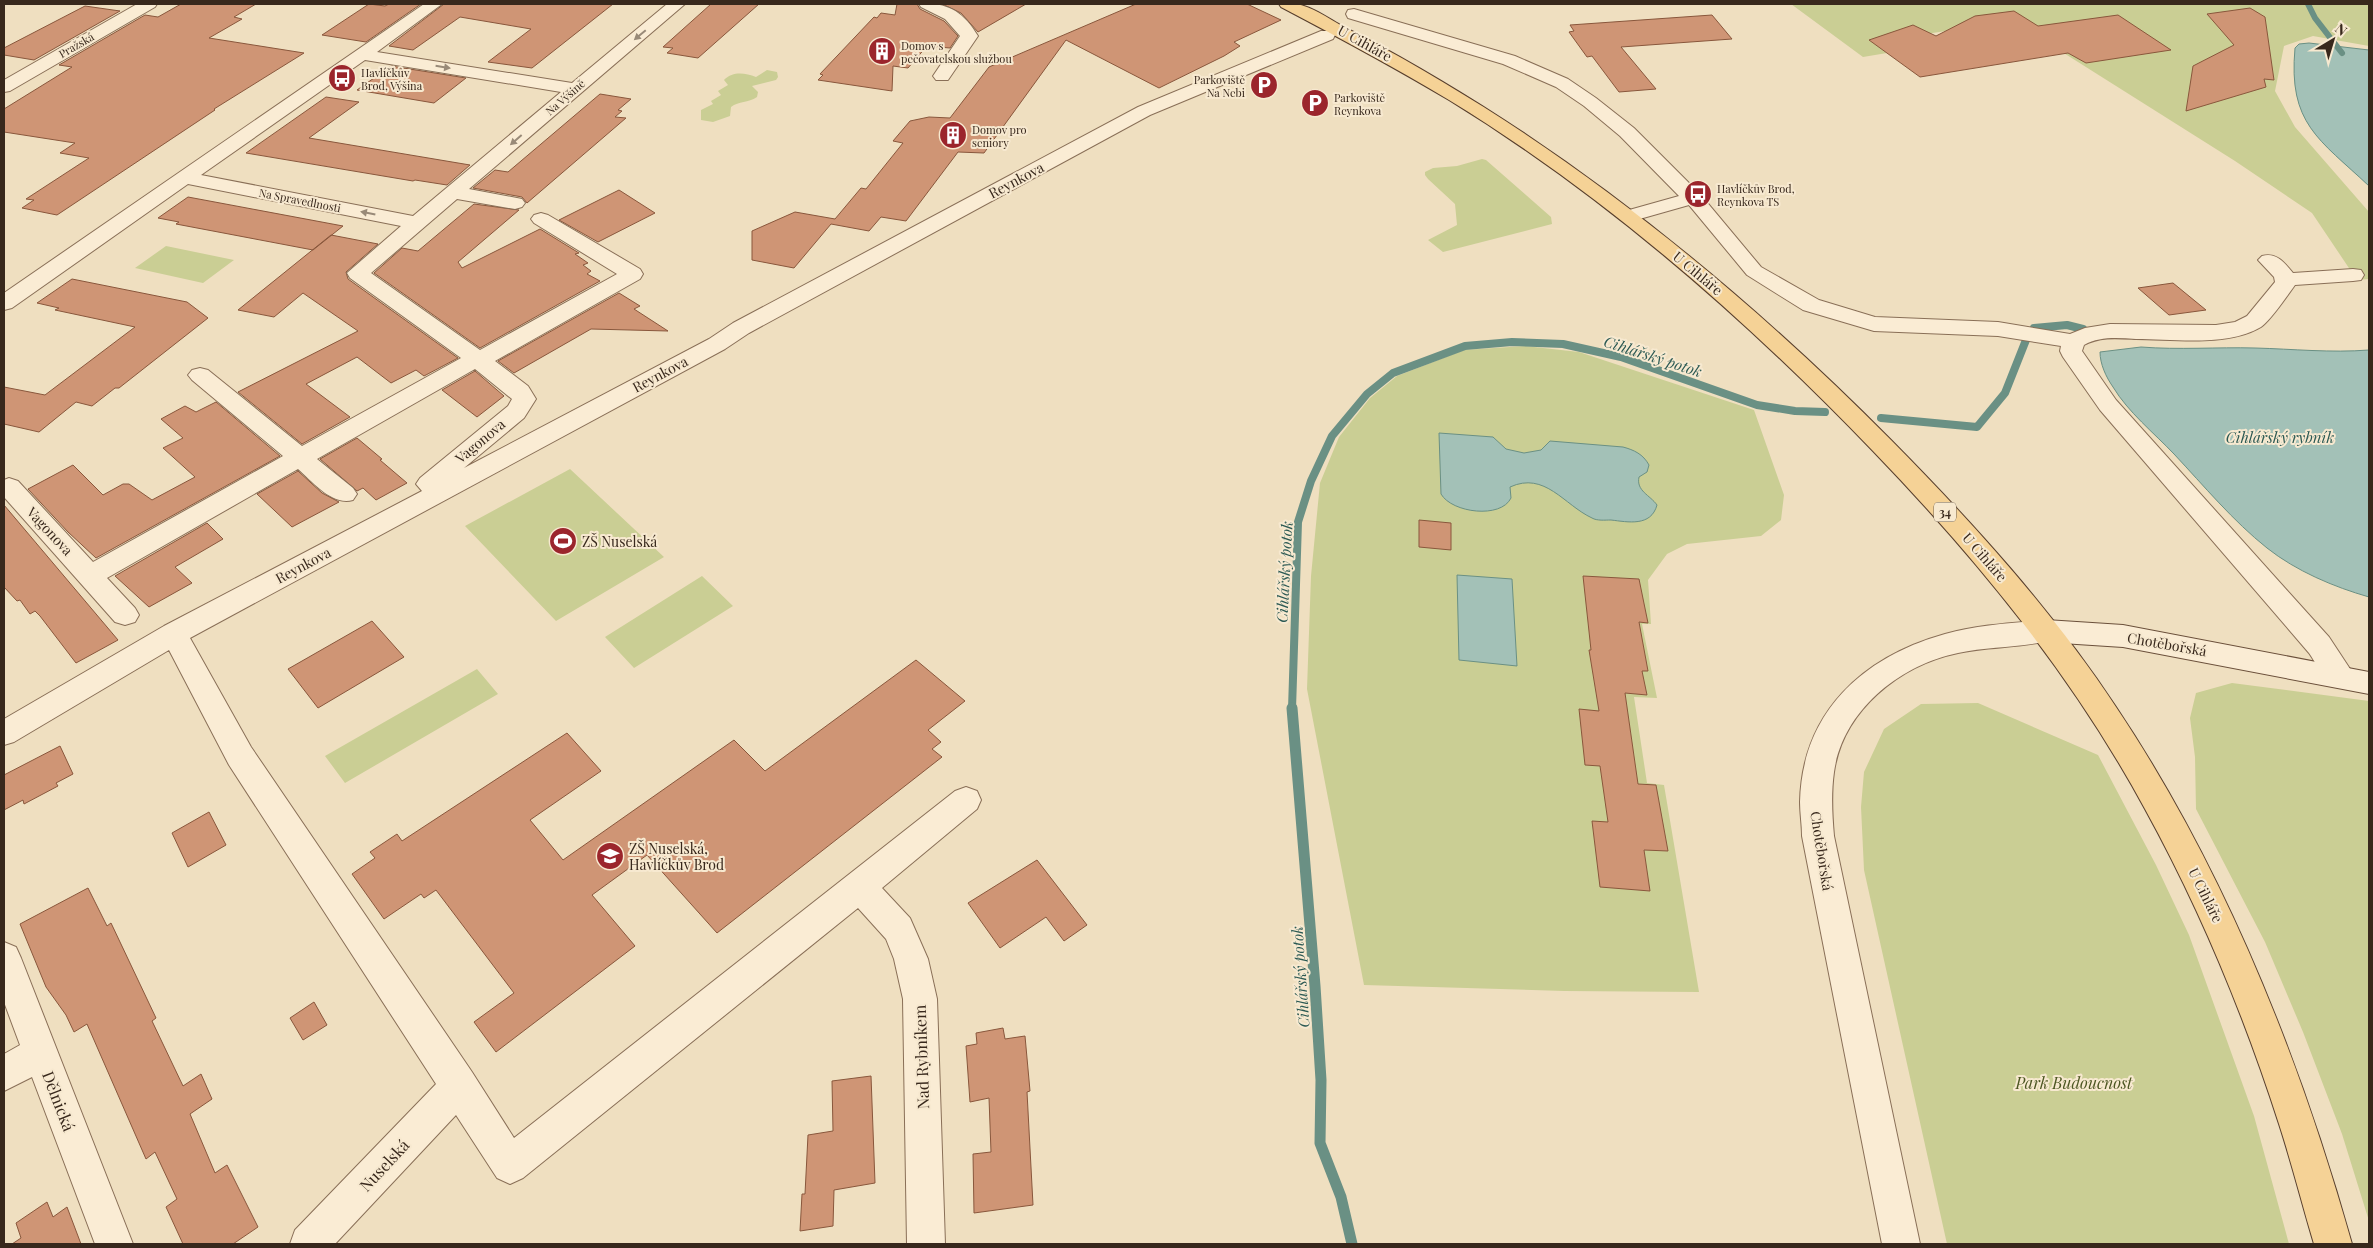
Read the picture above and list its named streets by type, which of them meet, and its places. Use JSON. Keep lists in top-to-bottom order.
{
  "streets": {
    "main road": ["U Cihláře", "34"],
    "street": [
      "Pražská",
      "Na Výšině",
      "Reynkova",
      "Na Spravedlnosti",
      "Vagonova",
      "Chotěbořská",
      "Nad Rybníkem",
      "Dělnická",
      "Nuselská"
    ]
  },
  "crossings": [
    ["U Cihláře", "Reynkova"],
    ["U Cihláře", "Chotěbořská"],
    ["Na Výšině", "Na Spravedlnosti"],
    ["Na Výšině", "Vagonova"],
    ["Reynkova", "Vagonova"]
  ],
  "water": ["Cihlářský potok", "Cihlářský rybník"],
  "parks": ["Park Budoucnost"],
  "places": {
    "building": ["Domov s pečovatelskou službou", "Domov pro seniory"],
    "bus stop": ["Havlíčkův Brod, Výšina", "Havlíčkův Brod, Reynkova TS"],
    "parking": ["Parkoviště Na Nebi", "Parkoviště Reynkova"],
    "sports": ["ZŠ Nuselská"],
    "school or university": ["ZŠ Nuselská, Havlíčkův Brod"]
  },
  "north": "top right"
}
